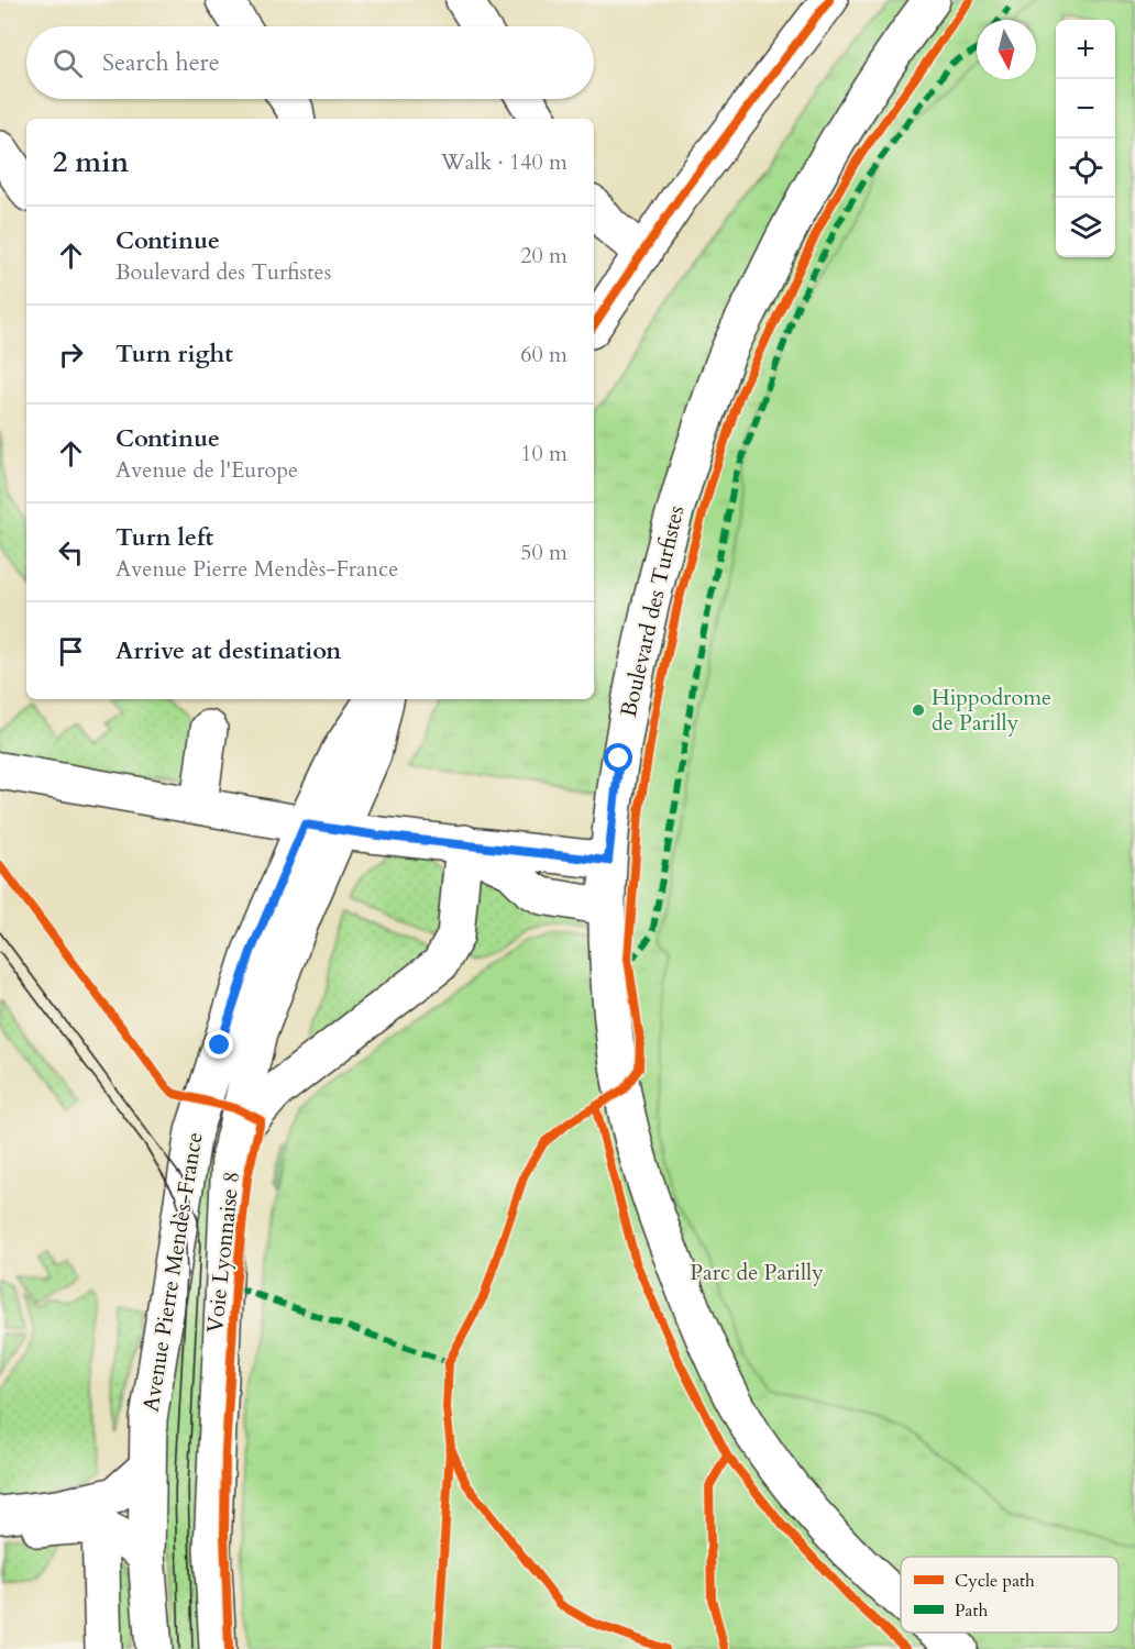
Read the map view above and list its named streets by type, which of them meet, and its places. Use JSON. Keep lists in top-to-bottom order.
{
  "streets": {
    "main road": ["Boulevard des Turfistes", "Avenue Pierre Mendès-France"],
    "cycle path": ["Voie Lyonnaise 8"]
  },
  "parks": ["Parc de Parilly"],
  "places": ["Hippodrome de Parilly"],
  "legend": ["Cycle path", "Path"],
  "north": "bottom",
  "page": {
    "map_buttons": ["+", "−"],
    "search": "Search here",
    "heading": ["2 min", "Walk · 140 m"],
    "list": [
      ["Continue", "Boulevard des Turfistes", "20 m"],
      ["Turn right", "60 m"],
      ["Continue", "Avenue de l'Europe", "10 m"],
      ["Turn left", "Avenue Pierre Mendès-France", "50 m"],
      "Arrive at destination"
    ]
  }
}
